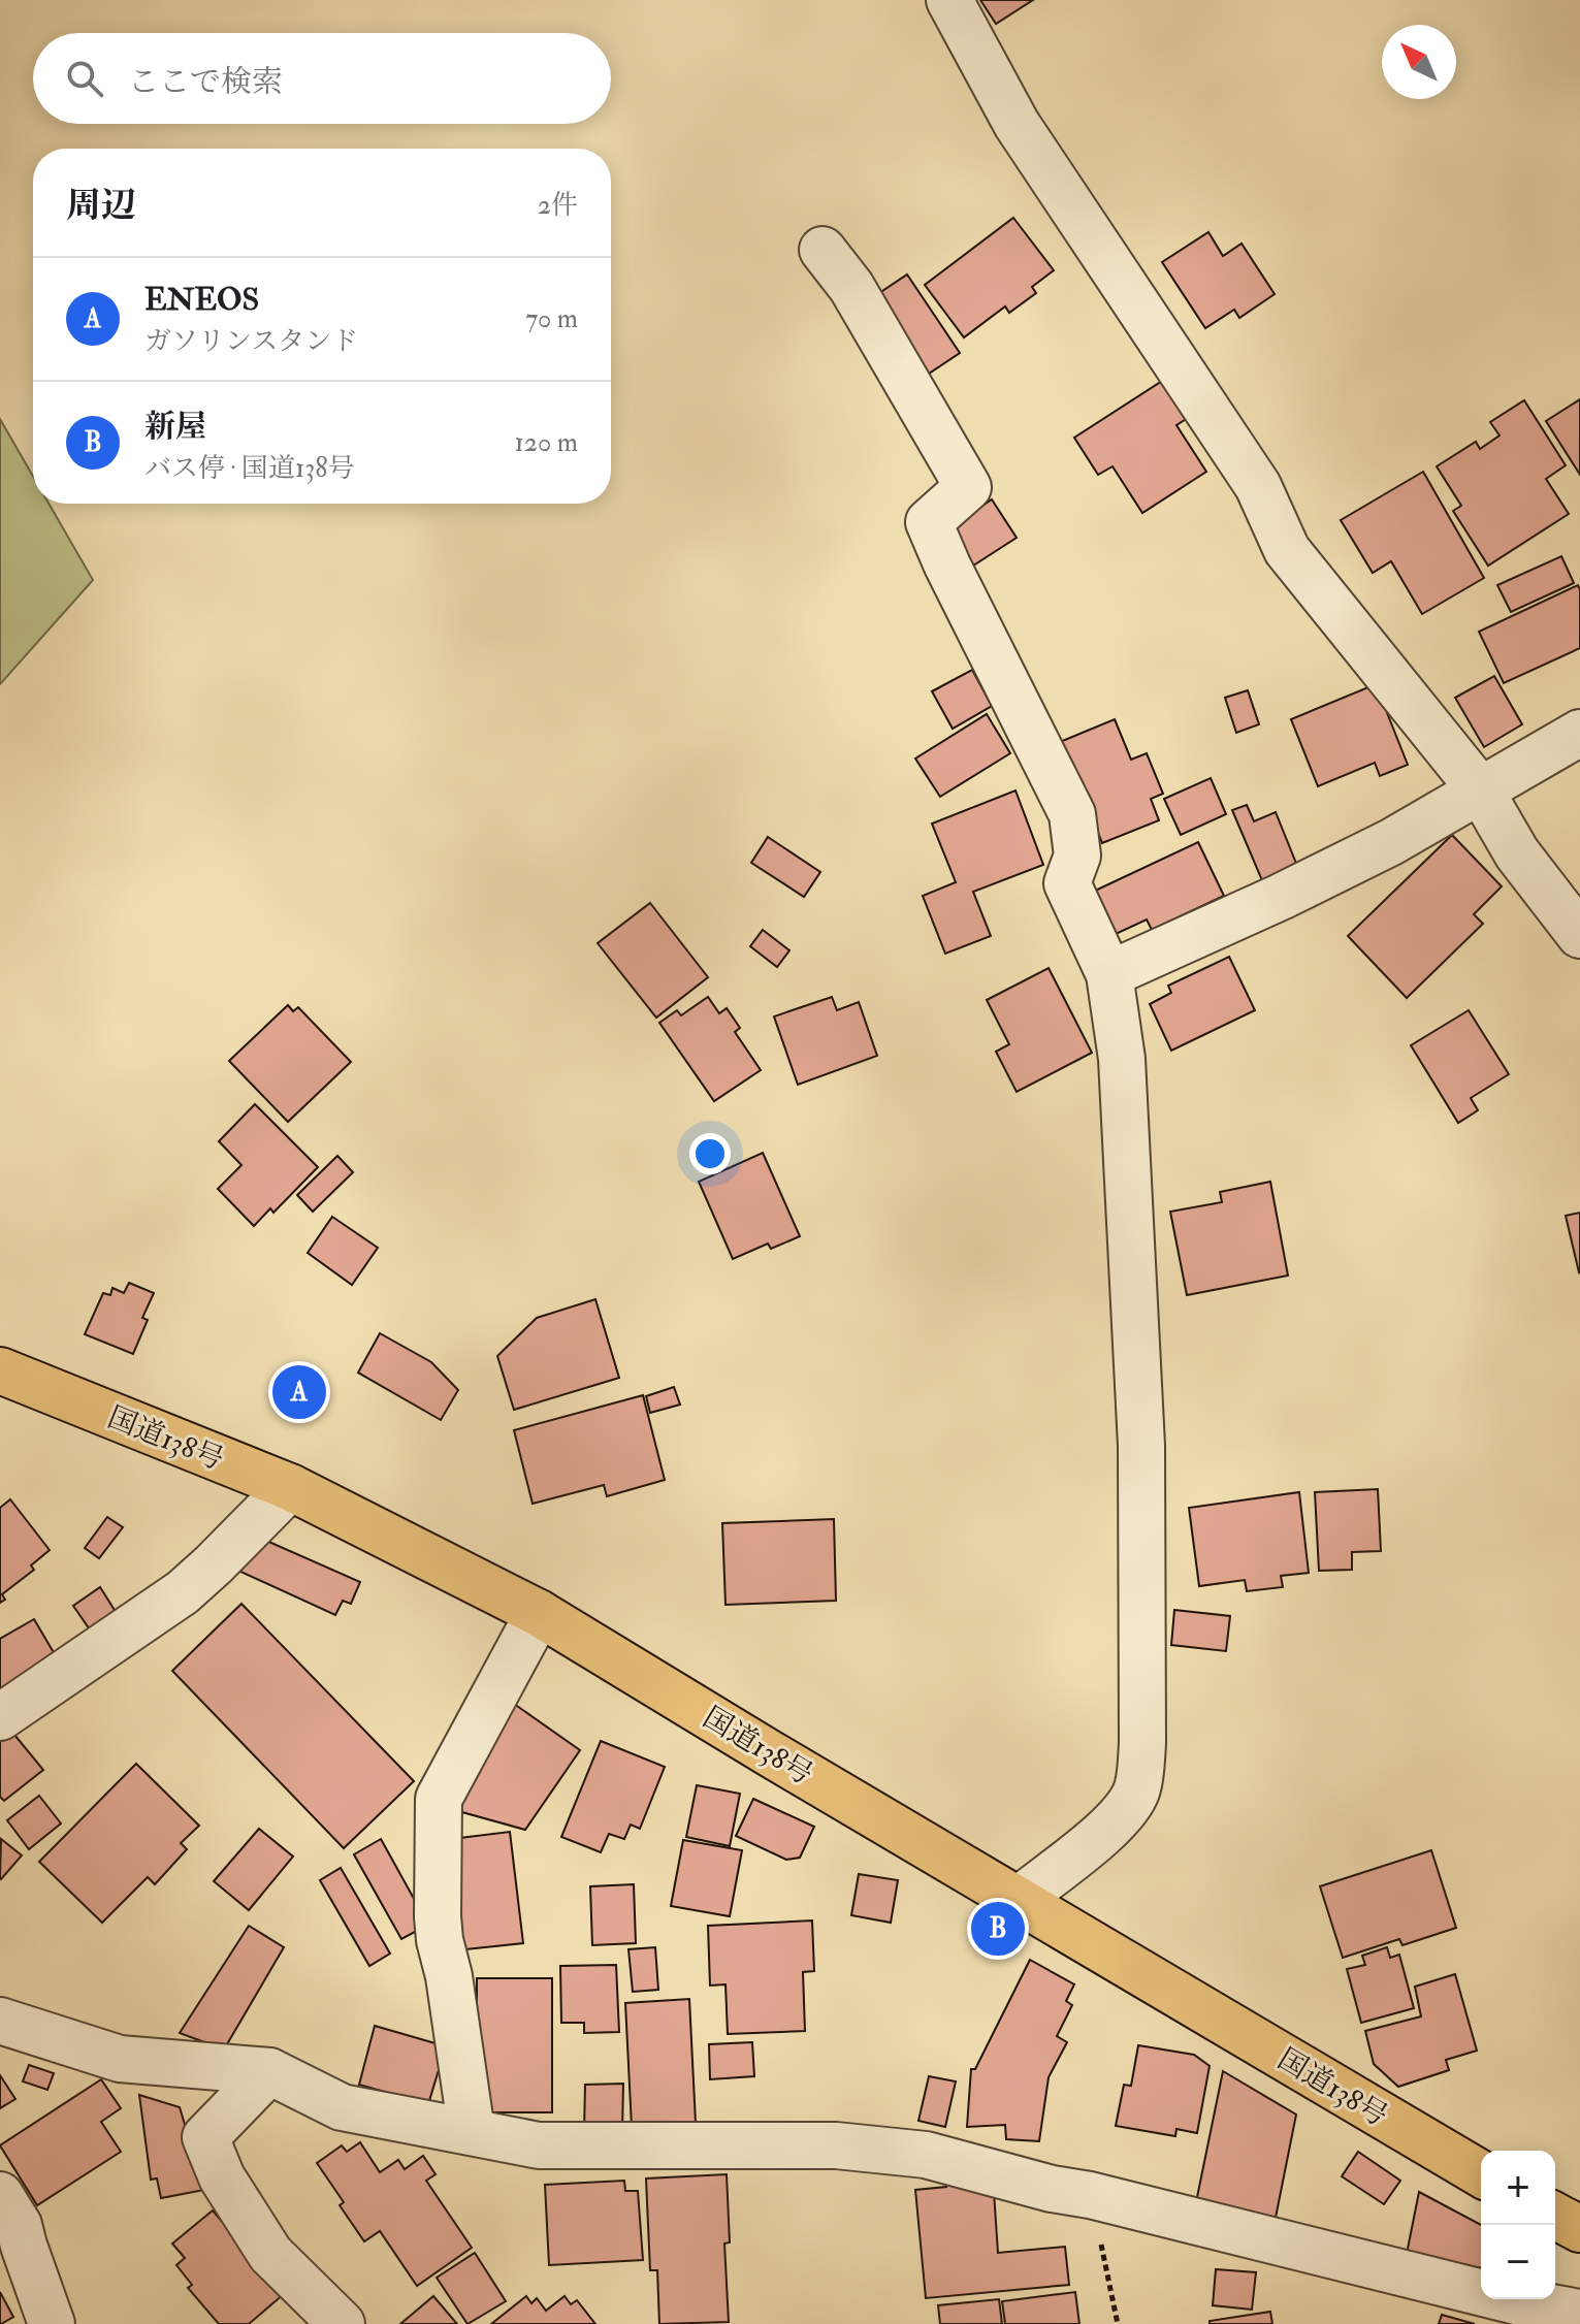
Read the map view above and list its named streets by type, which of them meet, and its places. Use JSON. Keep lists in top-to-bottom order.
{
  "streets": {
    "highway": ["国道138号"]
  },
  "north": "top left",
  "page": {
    "search": "ここで検索",
    "heading": ["周辺", "2件"],
    "list": [
      {
        "mark": "A",
        "name": "ENEOS",
        "note": "ガソリンスタンド",
        "value": "70 m"
      },
      {
        "mark": "B",
        "name": "新屋",
        "note": "バス停 · 国道138号",
        "value": "120 m"
      }
    ],
    "pins": ["A", "B"],
    "map_buttons": ["+", "−"]
  }
}
